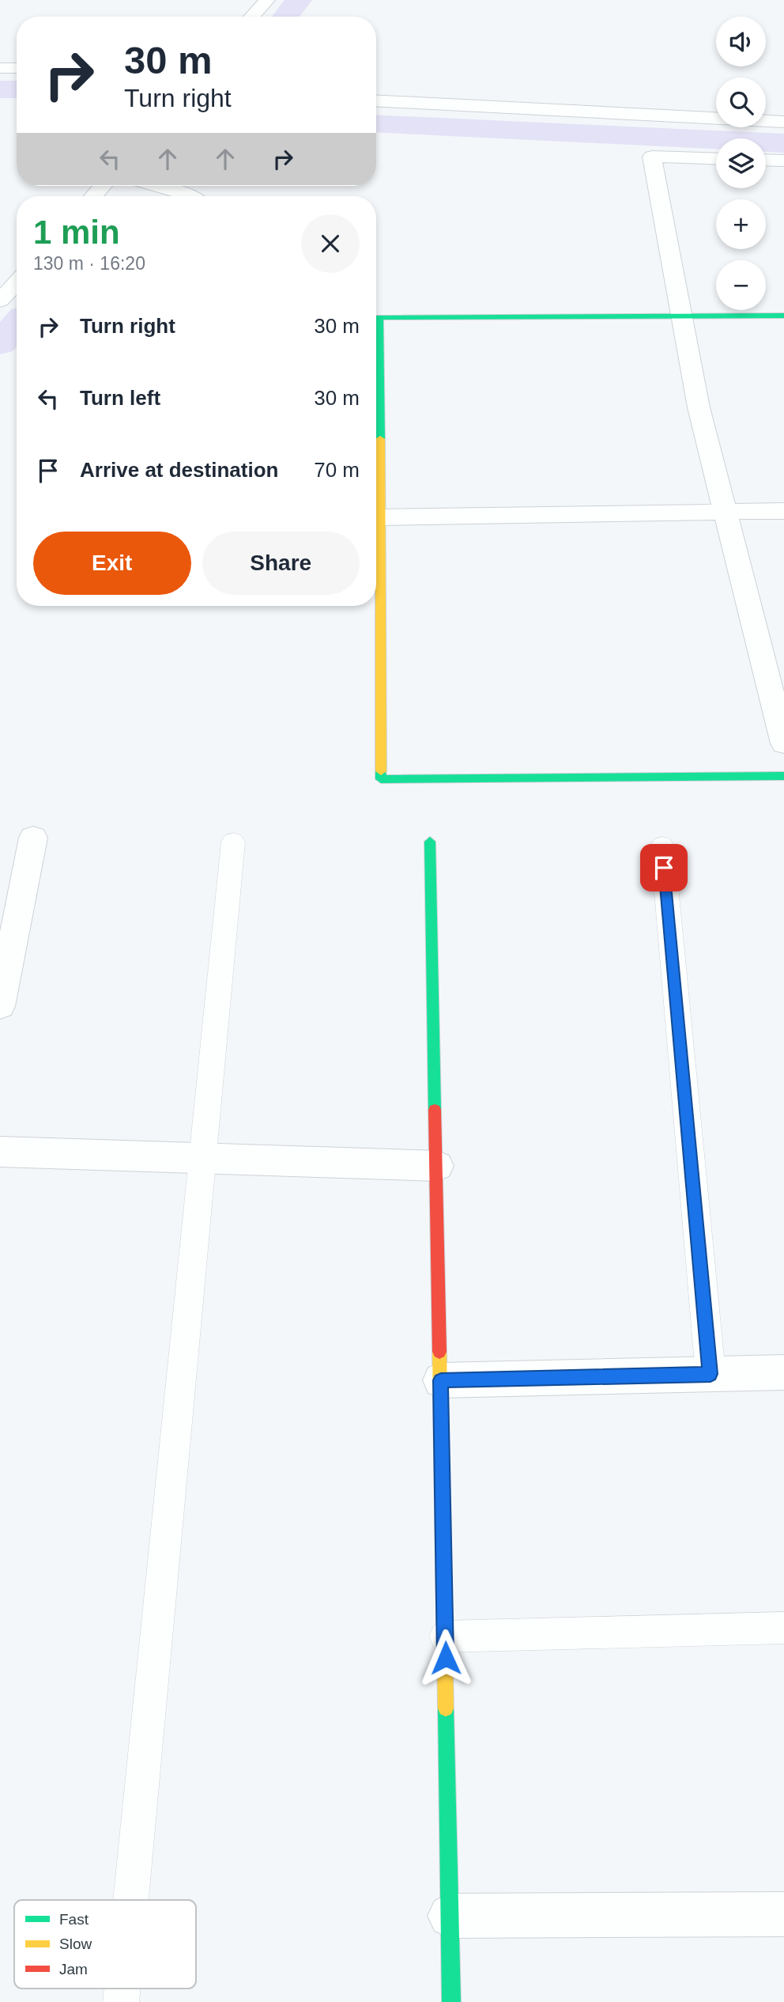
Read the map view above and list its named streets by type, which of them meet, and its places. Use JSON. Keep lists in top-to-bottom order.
{
  "legend": ["Fast", "Slow", "Jam"],
  "page": {
    "map_buttons": ["+", "−"],
    "turn": ["30 m", "Turn right"],
    "heading": ["1 min", "130 m · 16:20"],
    "list": [
      {
        "name": "Turn right",
        "value": "30 m"
      },
      {
        "name": "Turn left",
        "value": "30 m"
      },
      {
        "name": "Arrive at destination",
        "value": "70 m"
      }
    ],
    "buttons": ["Exit", "Share"]
  }
}
